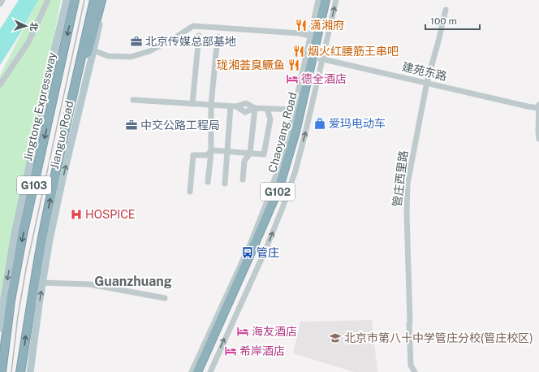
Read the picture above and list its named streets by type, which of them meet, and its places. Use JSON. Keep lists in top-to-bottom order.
{
  "streets": {
    "highway": [
      "Jingtong Expressway",
      "Chaoyang Road",
      "G103",
      "G102"
    ],
    "main road": ["Jianguo Road"],
    "street": ["建苑东路", "管庄西里路"]
  },
  "crossings": [
    ["建苑东路", "Chaoyang Road"],
    ["建苑东路", "管庄西里路"]
  ],
  "districts": ["Guanzhuang"],
  "places": {
    "restaurant": ["潇湘府", "烟火红腰筋王串吧", "珑湘荟臭鳜鱼"],
    "office": ["北京传媒总部基地", "中交公路工程局"],
    "hotel": ["德全酒店", "海友酒店", "希岸酒店"],
    "shop": ["爱玛电动车"],
    "hospital": ["HOSPICE"],
    "bus stop": ["管庄"],
    "school or university": ["北京市第八十中学管庄分校(管庄校区)"]
  },
  "scale_bar": "100 m",
  "north": "right"
}
